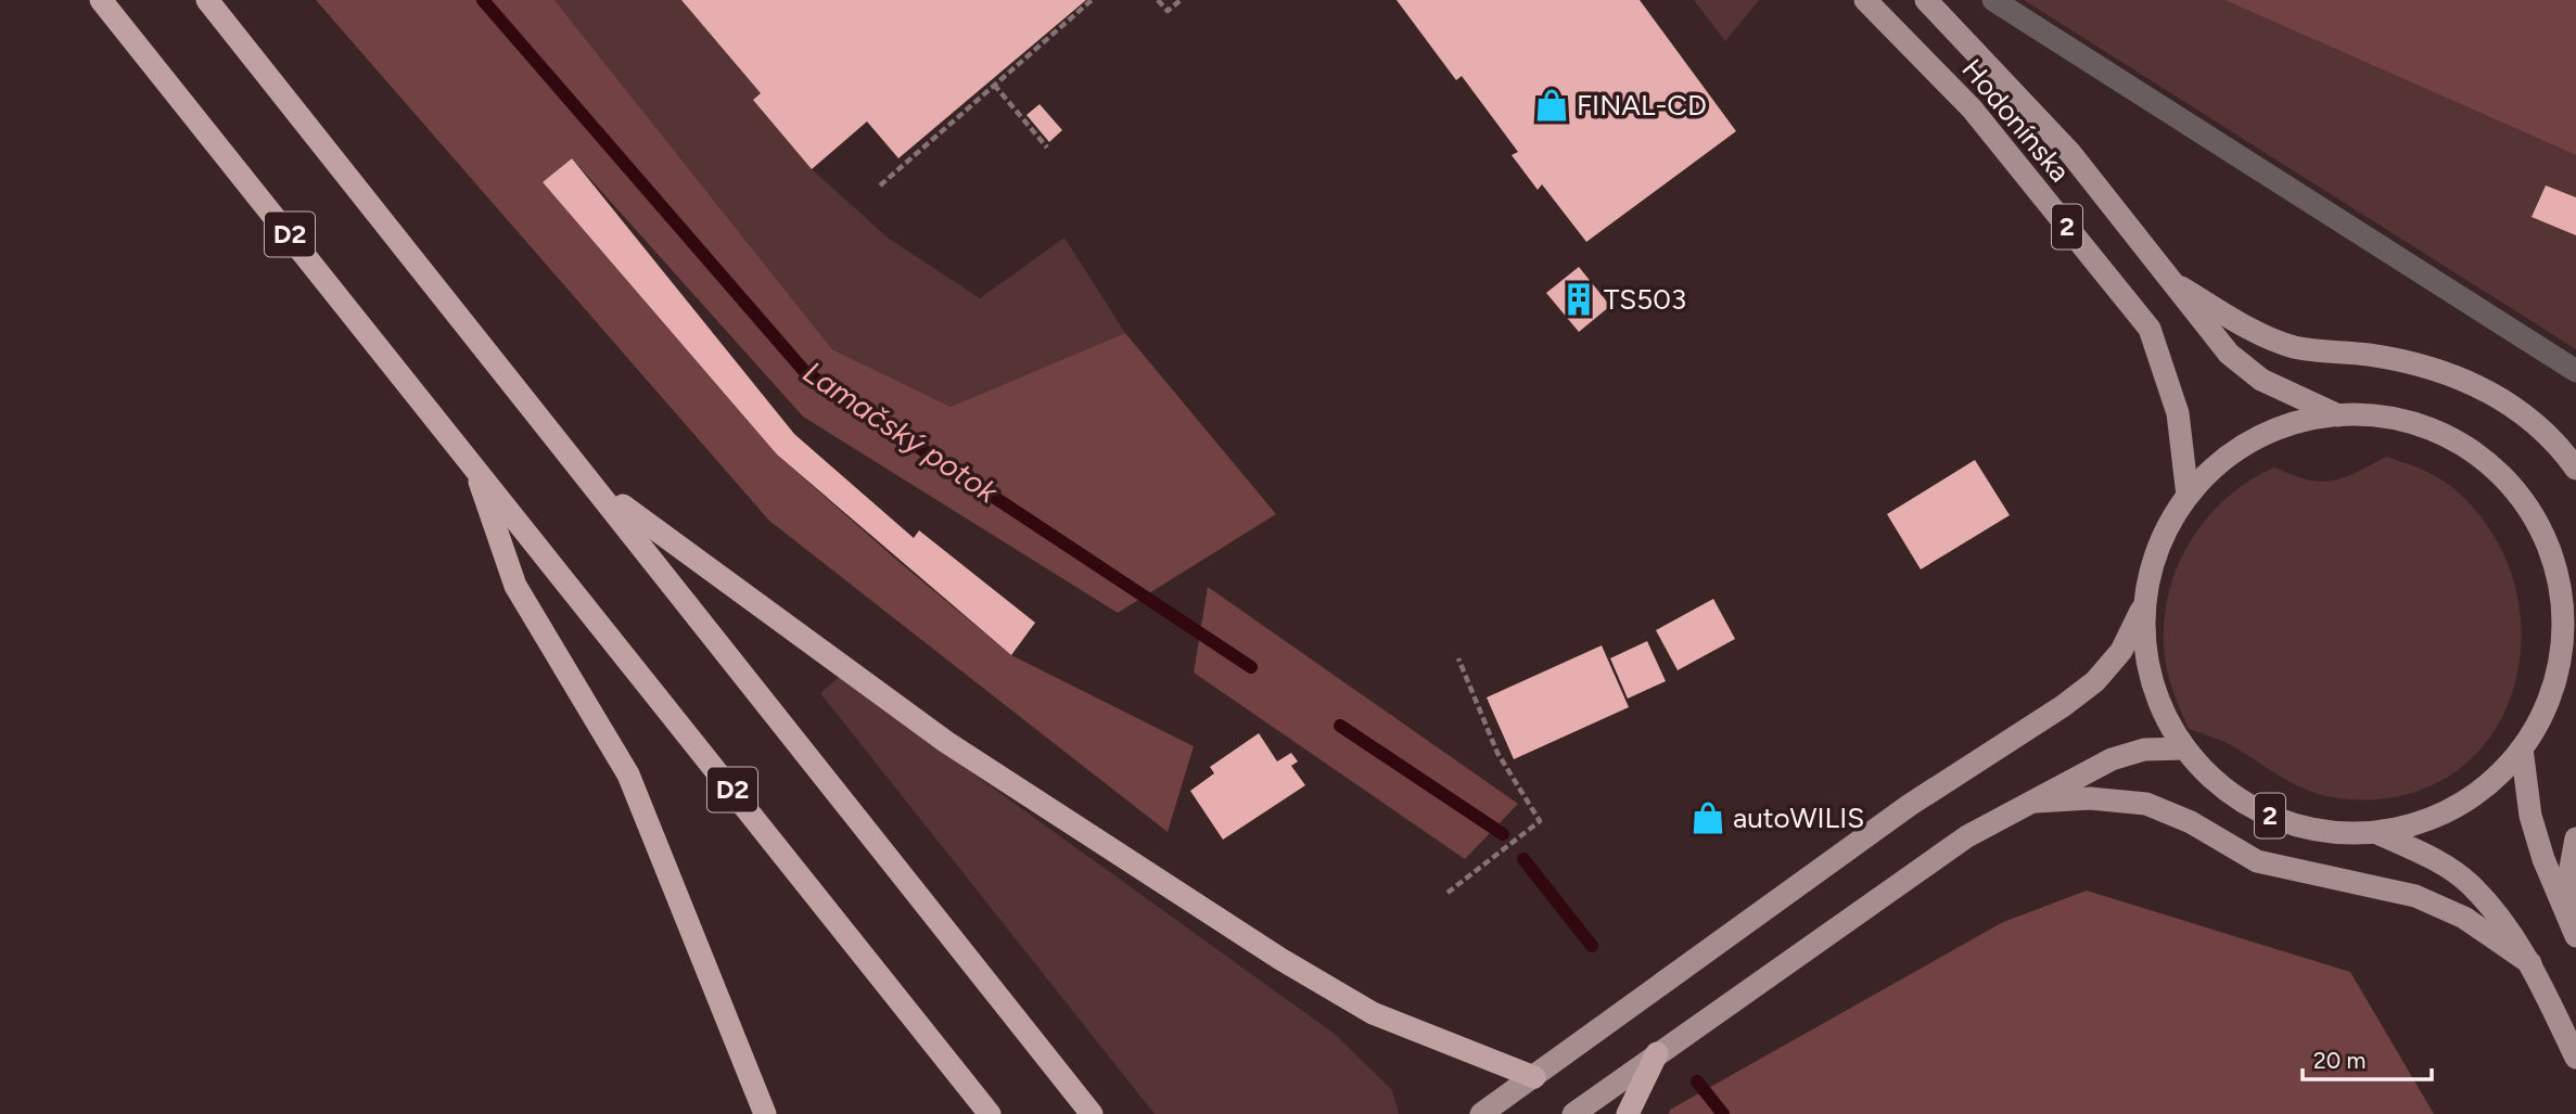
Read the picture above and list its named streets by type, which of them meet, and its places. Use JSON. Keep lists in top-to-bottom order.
{
  "streets": {
    "highway": ["D2"],
    "main road": ["Hodonínska", "2"]
  },
  "water": ["Lamačský potok"],
  "places": {
    "shop": ["FINAL-CD", "autoWILIS"],
    "building": ["TS503"]
  },
  "scale_bar": "20 m"
}
